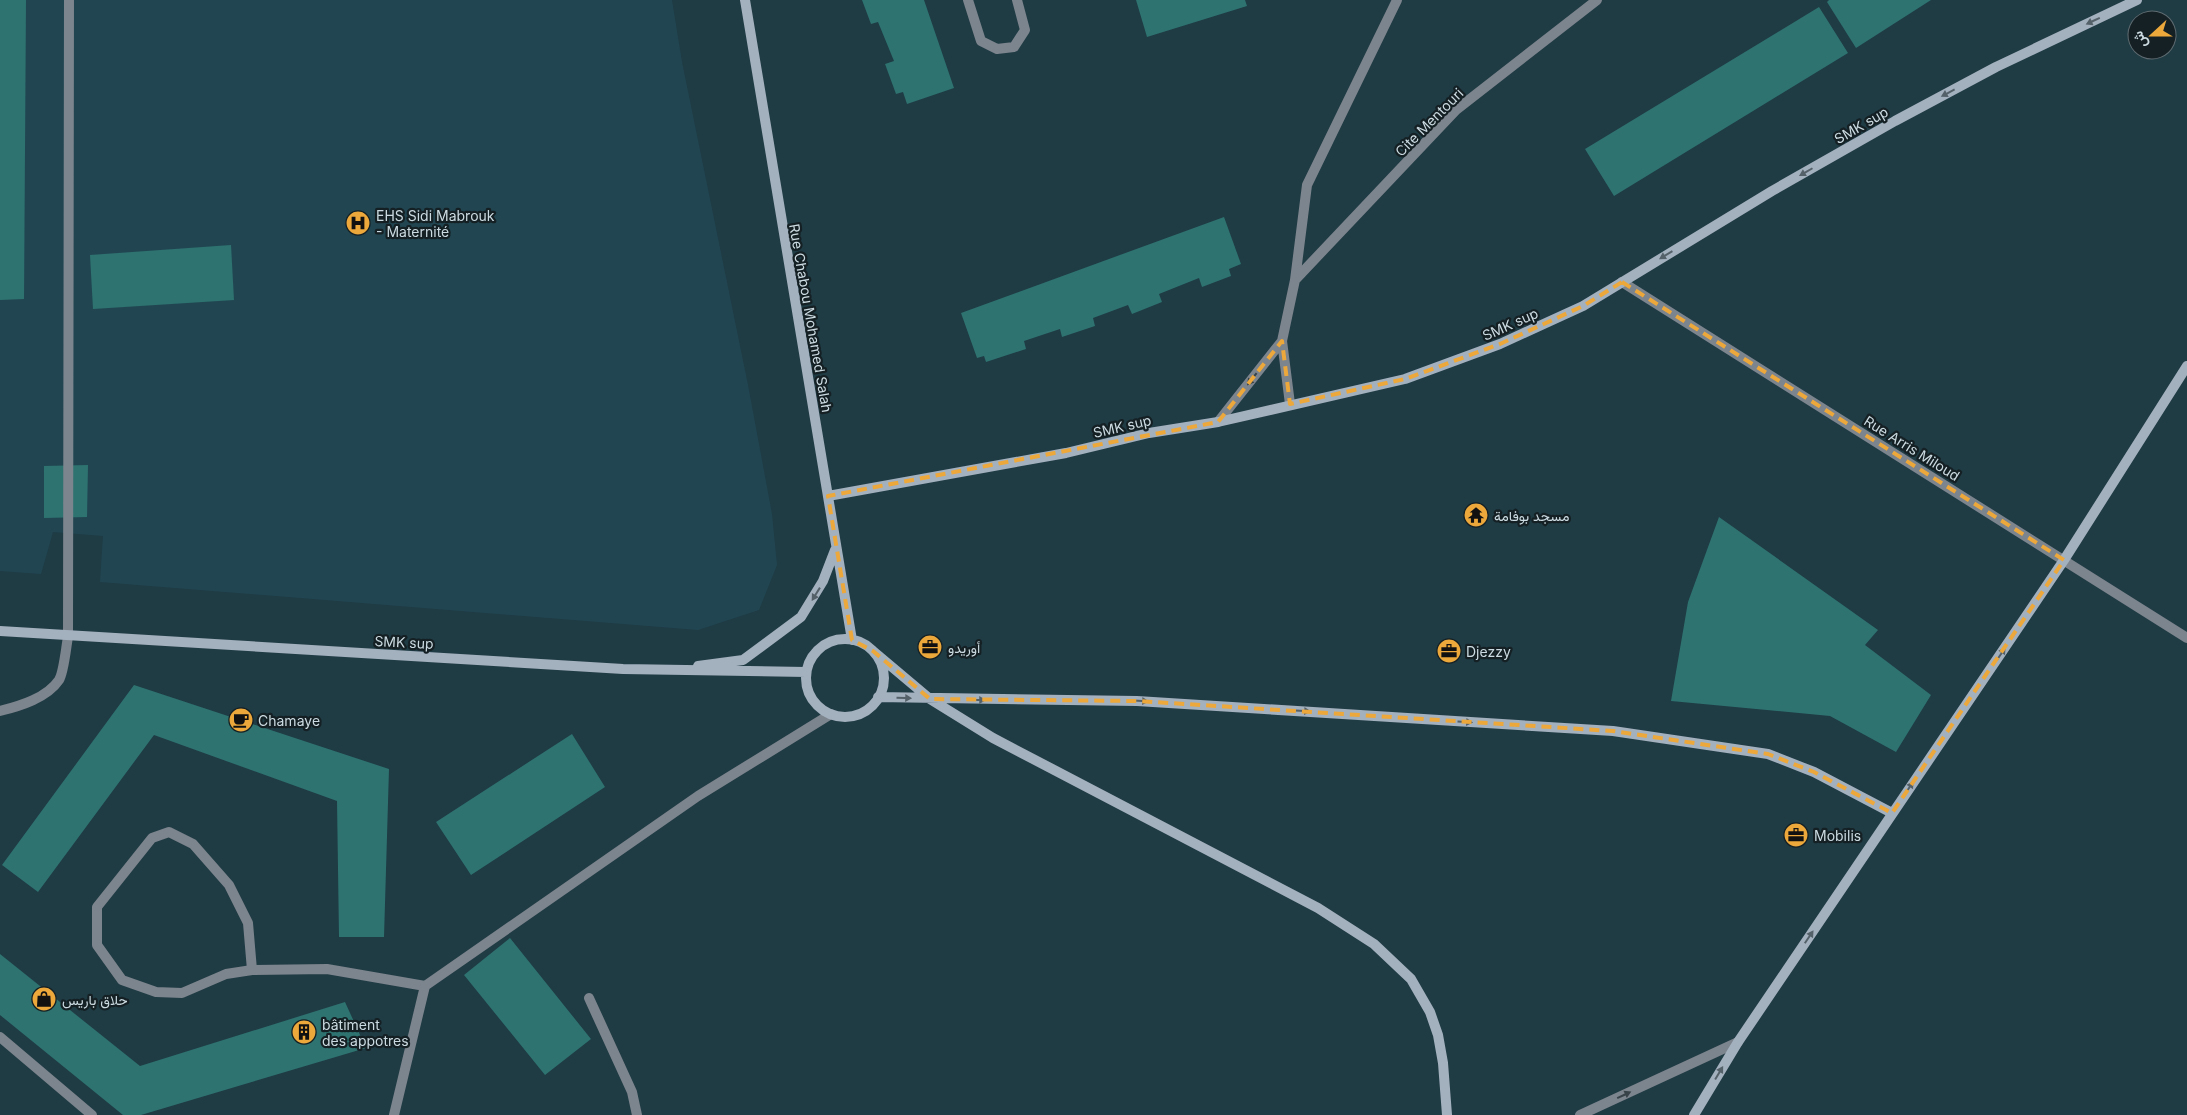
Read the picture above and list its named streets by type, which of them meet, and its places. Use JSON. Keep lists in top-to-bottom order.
{
  "streets": {
    "main road": ["SMK sup", "Rue Chabou Mohamed Salah"],
    "street": ["Cite Mentouri", "Rue Arris Miloud"]
  },
  "crossings": [
    ["SMK sup", "Rue Chabou Mohamed Salah"],
    ["SMK sup", "Rue Arris Miloud"]
  ],
  "places": {
    "hospital": ["EHS Sidi Mabrouk - Maternité"],
    "temple": ["مسجد بوفامة"],
    "office": ["أوريدو", "Djezzy", "Mobilis"],
    "cafe": ["Chamaye"],
    "shop": ["حلاق باريس"],
    "building": ["bâtiment des appotres"]
  },
  "north": "left"
}
